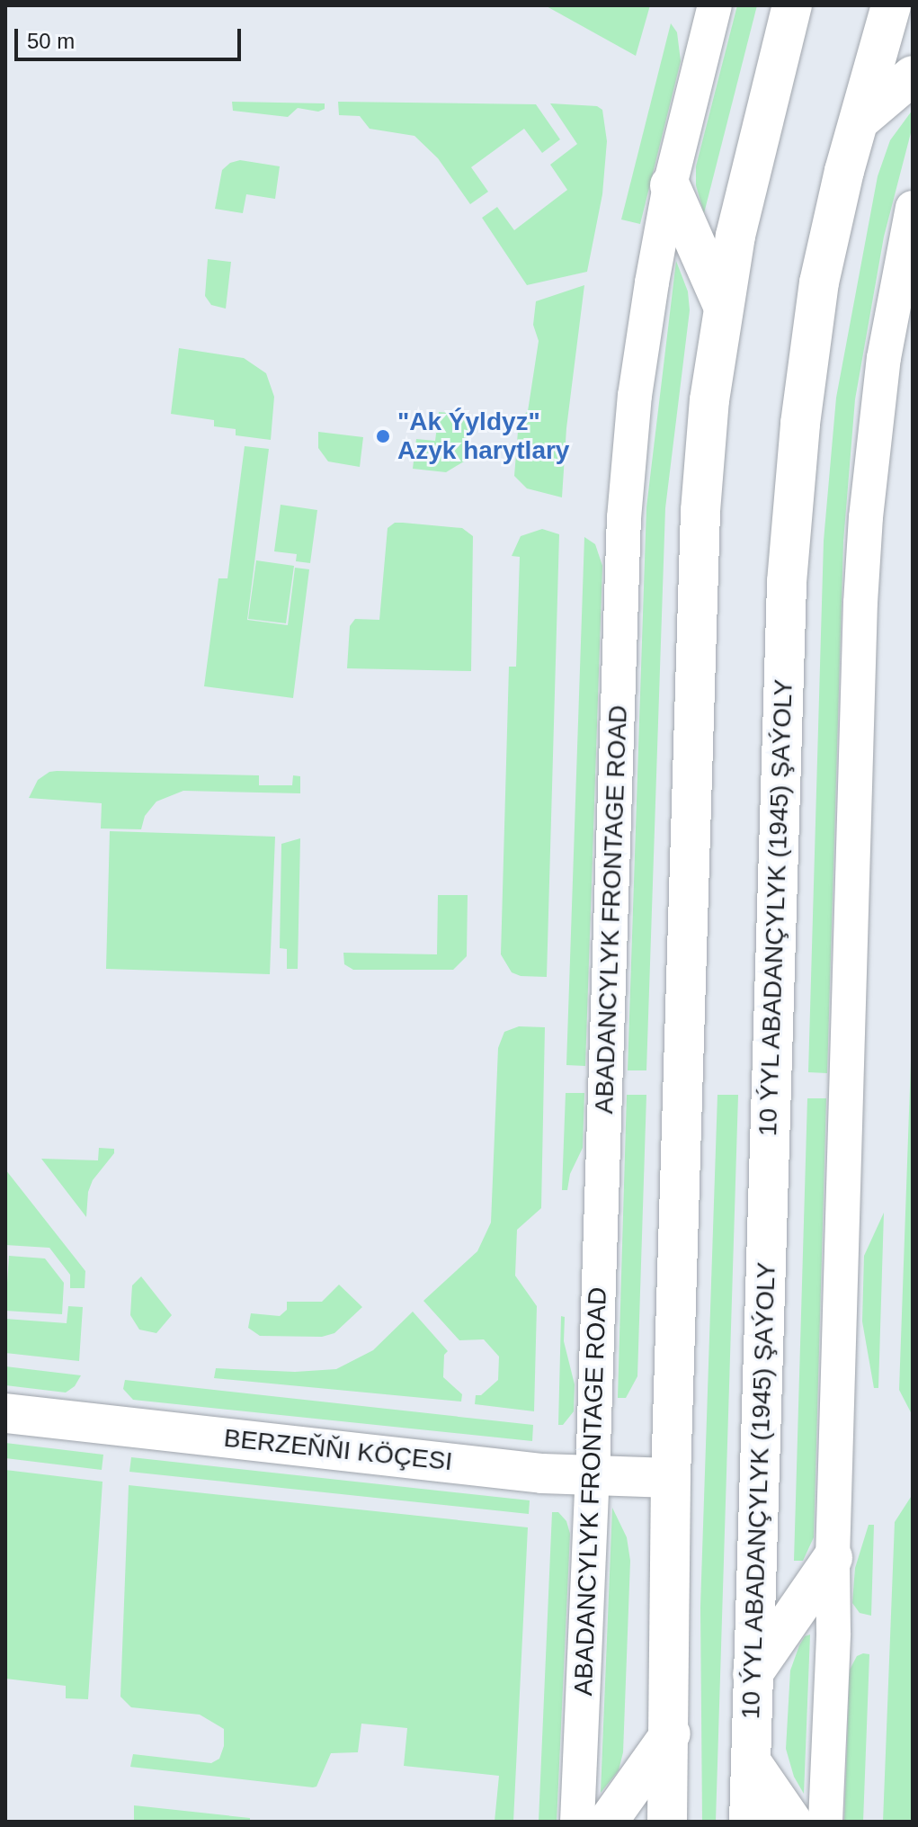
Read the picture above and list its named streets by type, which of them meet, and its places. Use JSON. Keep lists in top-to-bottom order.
{
  "streets": {
    "main road": ["10 ÝYL ABADANÇYLYK (1945) ŞAÝOLY", "BERZEŇŇI KÖÇESI"],
    "street": ["ABADANCYLYK FRONTAGE ROAD"]
  },
  "crossings": [
    ["ABADANCYLYK FRONTAGE ROAD", "BERZEŇŇI KÖÇESI"]
  ],
  "places": ["\"Ak Ýyldyz\" Azyk harytlary"],
  "scale_bar": "50 m"
}
